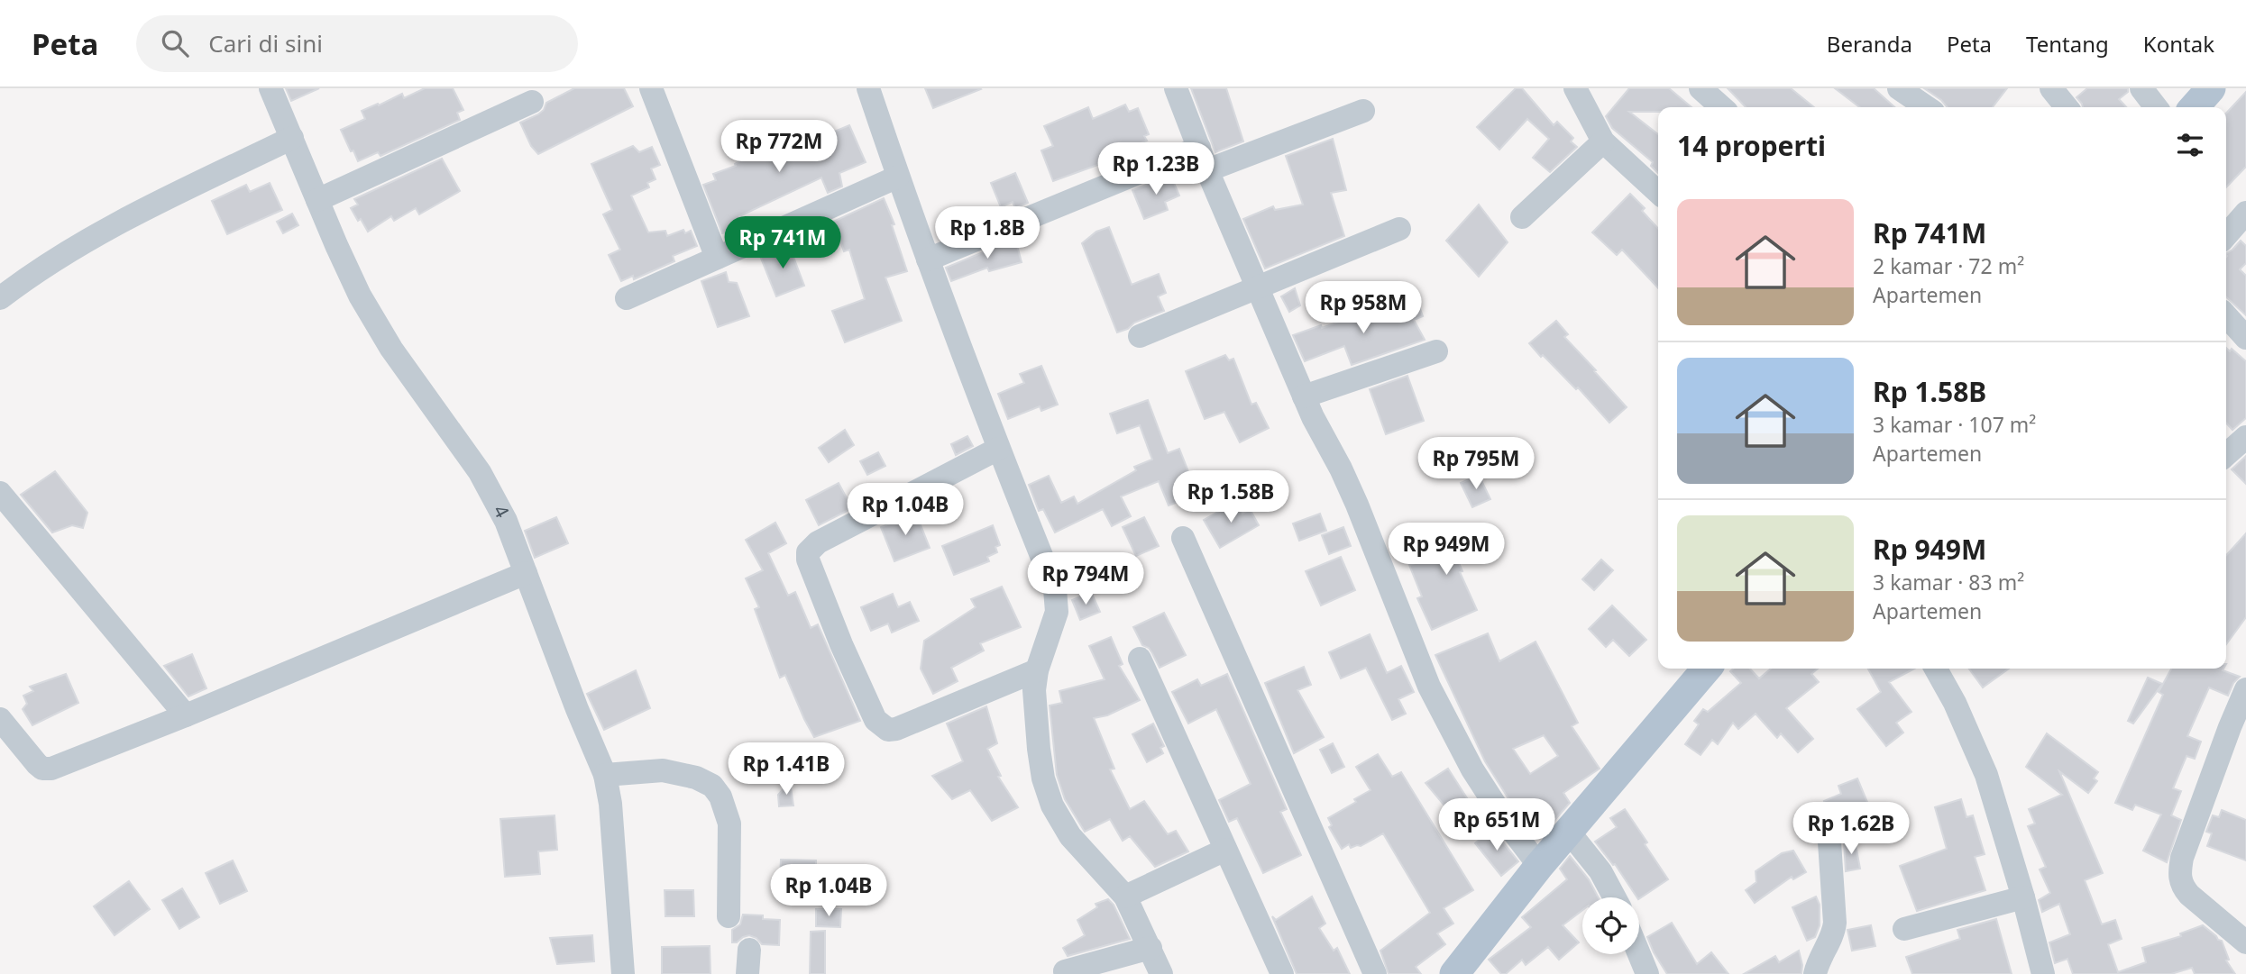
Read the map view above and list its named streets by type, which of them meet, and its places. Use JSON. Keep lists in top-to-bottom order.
{
  "streets": {
    "street": ["4"]
  },
  "page": {
    "header": "Peta",
    "search": "Cari di sini",
    "nav": [
      "Beranda",
      "Peta",
      "Tentang",
      "Kontak"
    ],
    "heading": "14 properti",
    "price": [
      "Rp 772M",
      "Rp 1.23B",
      "Rp 1.8B",
      "Rp 741M",
      "Rp 958M",
      "Rp 795M",
      "Rp 1.58B",
      "Rp 1.04B",
      "Rp 949M",
      "Rp 794M",
      "Rp 1.41B",
      "Rp 651M",
      "Rp 1.62B",
      "Rp 1.04B"
    ],
    "list": [
      {
        "name": "Rp 741M",
        "note": "2 kamar · 72 m² · Apartemen"
      },
      {
        "name": "Rp 1.58B",
        "note": "3 kamar · 107 m² · Apartemen"
      },
      {
        "name": "Rp 949M",
        "note": "3 kamar · 83 m² · Apartemen"
      }
    ]
  }
}
